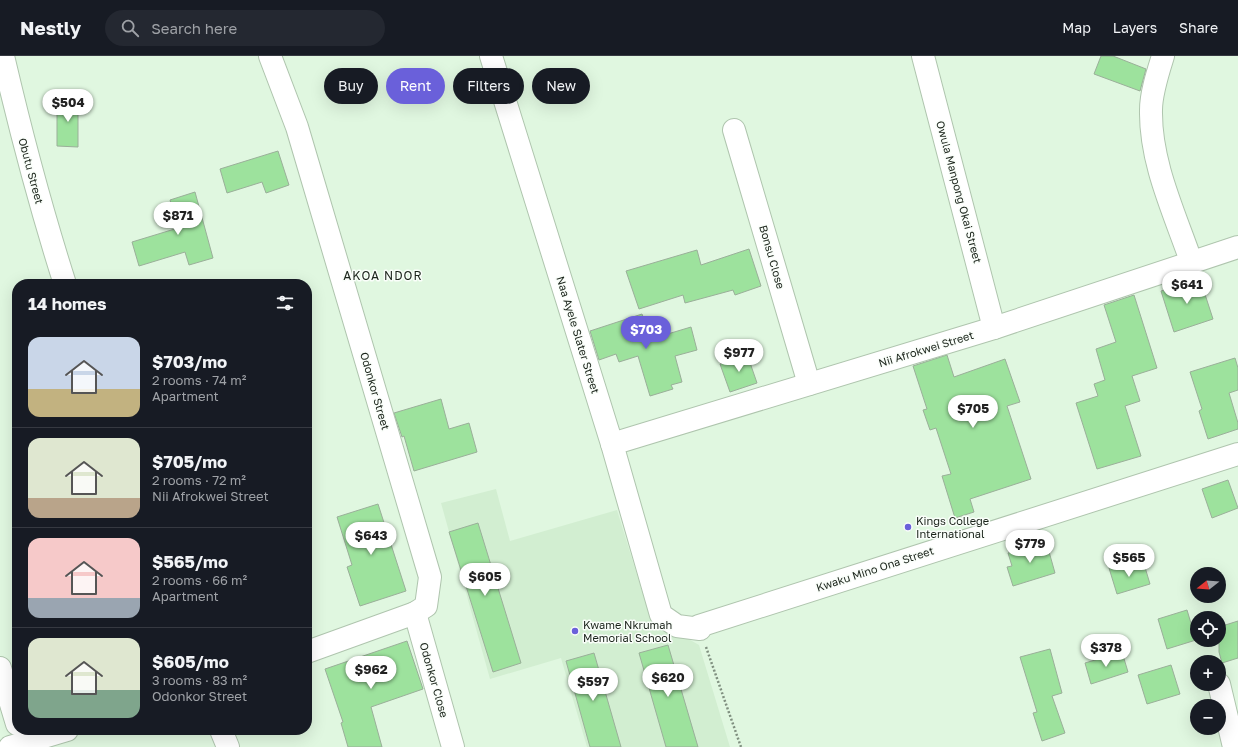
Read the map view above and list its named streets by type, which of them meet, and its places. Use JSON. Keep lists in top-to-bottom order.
{
  "streets": {
    "street": [
      "Obutu Street",
      "Owula Manpong Okai Street",
      "Bonsu Close",
      "Naa Ayele Slater Street",
      "Nii Afrokwei Street",
      "Odonkor Street",
      "Kwaku Mino Ona Street",
      "Odonkor Close"
    ]
  },
  "crossings": [
    ["Owula Manpong Okai Street", "Nii Afrokwei Street"],
    ["Bonsu Close", "Nii Afrokwei Street"],
    ["Naa Ayele Slater Street", "Nii Afrokwei Street"],
    ["Naa Ayele Slater Street", "Kwaku Mino Ona Street"],
    ["Odonkor Street", "Odonkor Close"]
  ],
  "districts": ["AKOA NDOR"],
  "places": ["Kings College International", "Kwame Nkrumah Memorial School"],
  "north": "left",
  "page": {
    "header": "Nestly",
    "search": "Search here",
    "nav": ["Map", "Layers", "Share"],
    "chip": [
      "Buy",
      "Rent",
      "Filters",
      "New"
    ],
    "price": [
      "$504",
      "$871",
      "$641",
      "$703",
      "$977",
      "$705",
      "$643",
      "$779",
      "$565",
      "$605",
      "$378",
      "$962",
      "$620",
      "$597"
    ],
    "heading": "14 homes",
    "list": [
      {
        "name": "$703/mo",
        "note": "2 rooms · 74 m² · Apartment"
      },
      {
        "name": "$705/mo",
        "note": "2 rooms · 72 m² · Nii Afrokwei Street"
      },
      {
        "name": "$565/mo",
        "note": "2 rooms · 66 m² · Apartment"
      },
      {
        "name": "$605/mo",
        "note": "3 rooms · 83 m² · Odonkor Street"
      }
    ],
    "map_buttons": ["+", "−"]
  }
}
